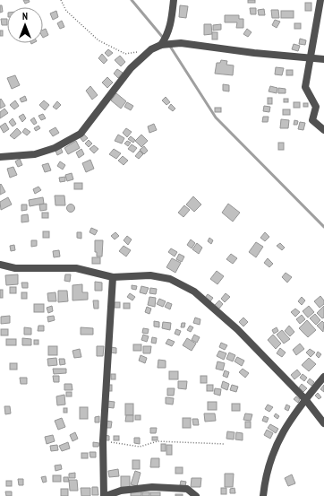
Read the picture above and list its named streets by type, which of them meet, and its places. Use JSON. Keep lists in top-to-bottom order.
{
  "north": "top"
}
